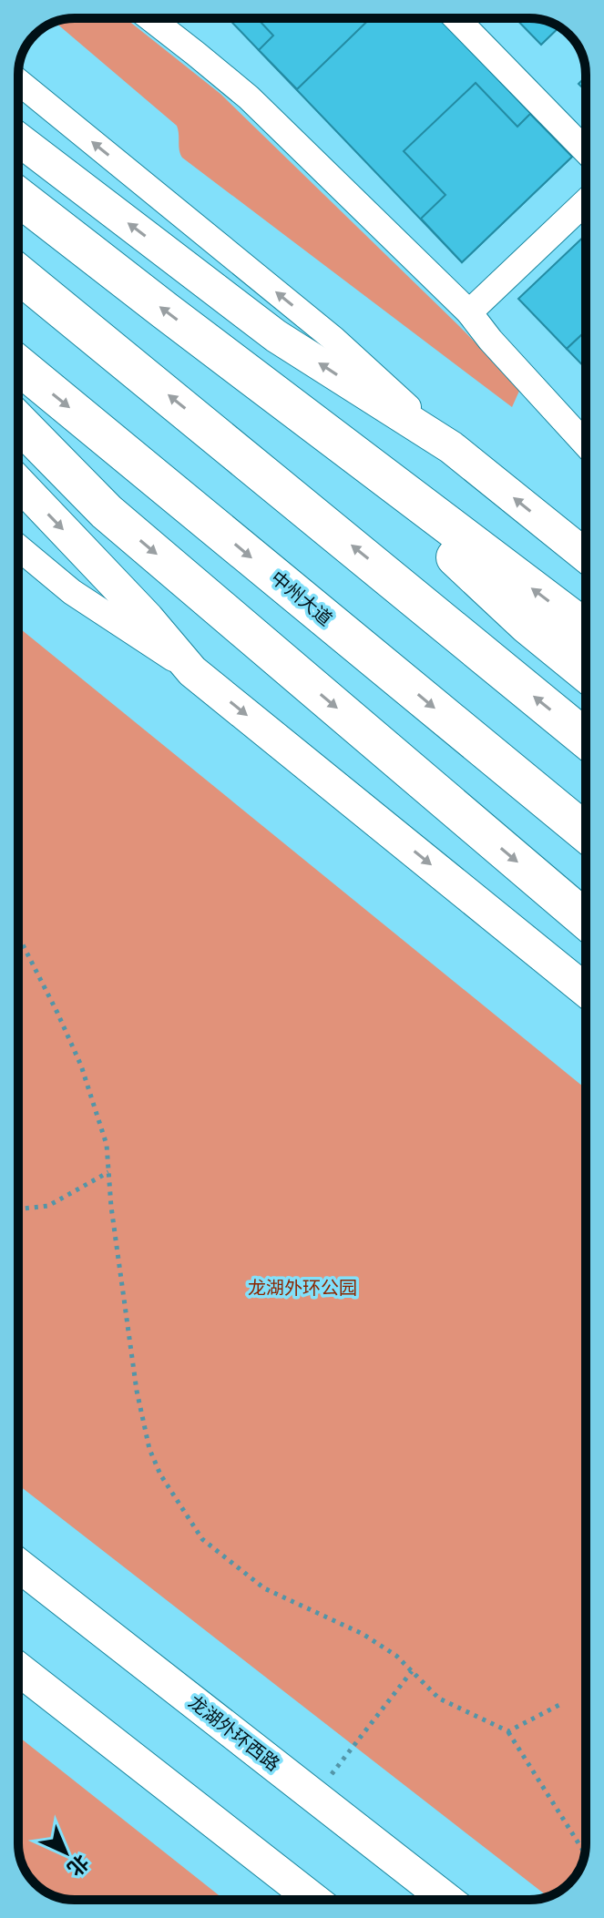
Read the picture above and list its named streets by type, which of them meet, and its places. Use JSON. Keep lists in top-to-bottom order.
{
  "streets": {
    "highway": ["中州大道"],
    "main road": ["龙湖外环西路"]
  },
  "parks": ["龙湖外环公园"],
  "north": "bottom right"
}
